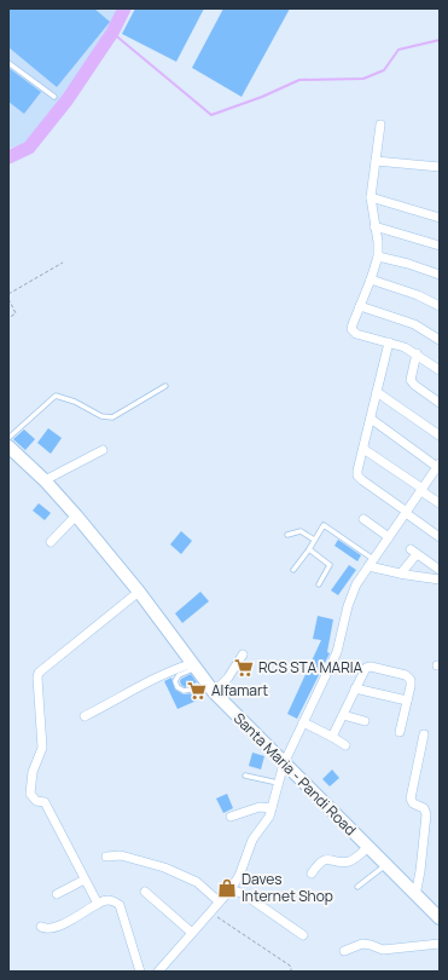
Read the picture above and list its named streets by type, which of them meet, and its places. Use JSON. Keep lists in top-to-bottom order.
{
  "streets": {
    "main road": ["Santa Maria - Pandi Road"]
  },
  "places": {
    "supermarket": ["RCS STA MARIA", "Alfamart"],
    "shop": ["Daves Internet Shop"]
  }
}
